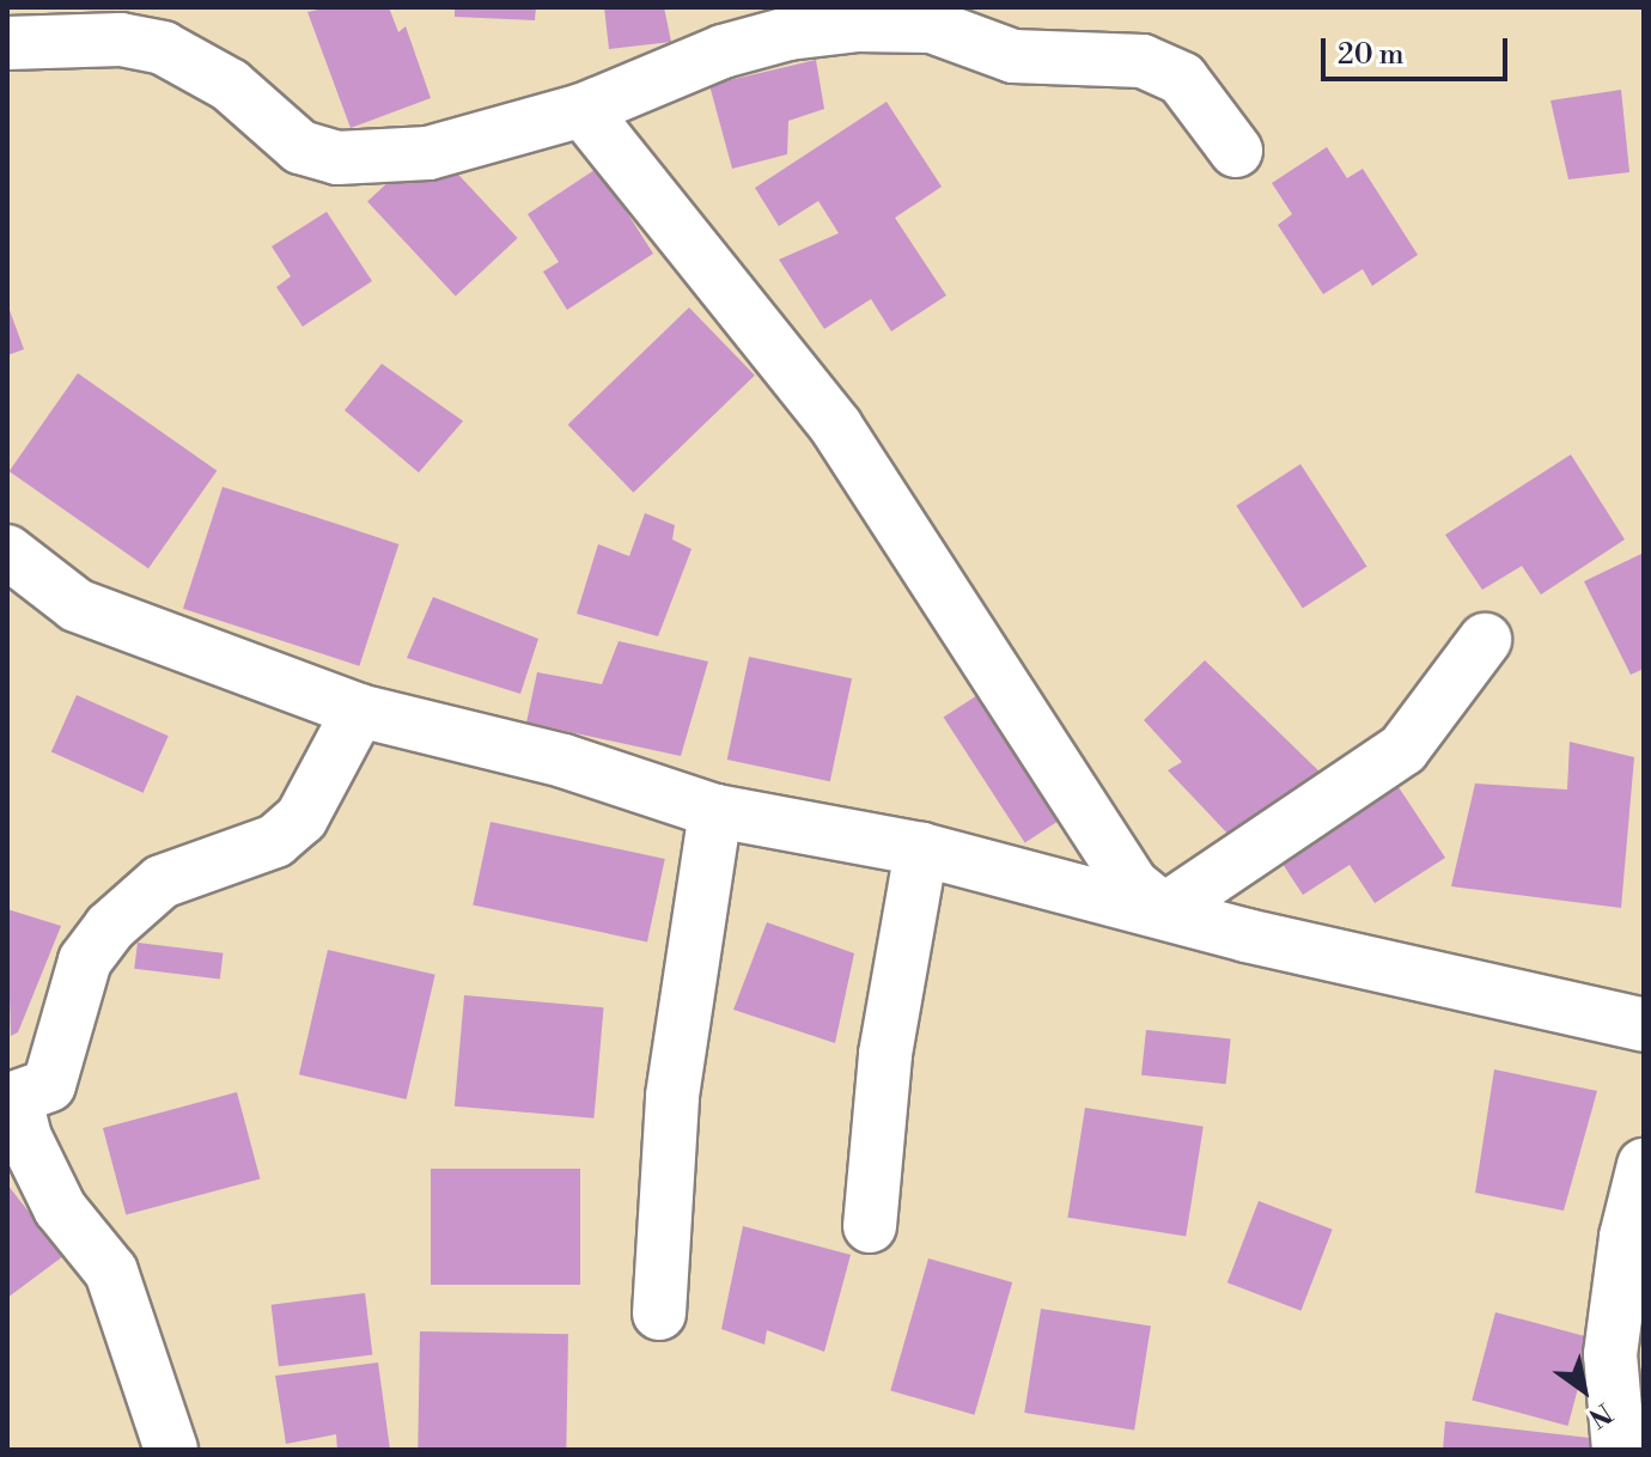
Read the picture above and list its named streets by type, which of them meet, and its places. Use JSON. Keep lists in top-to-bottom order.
{
  "scale_bar": "20 m",
  "north": "bottom right"
}
